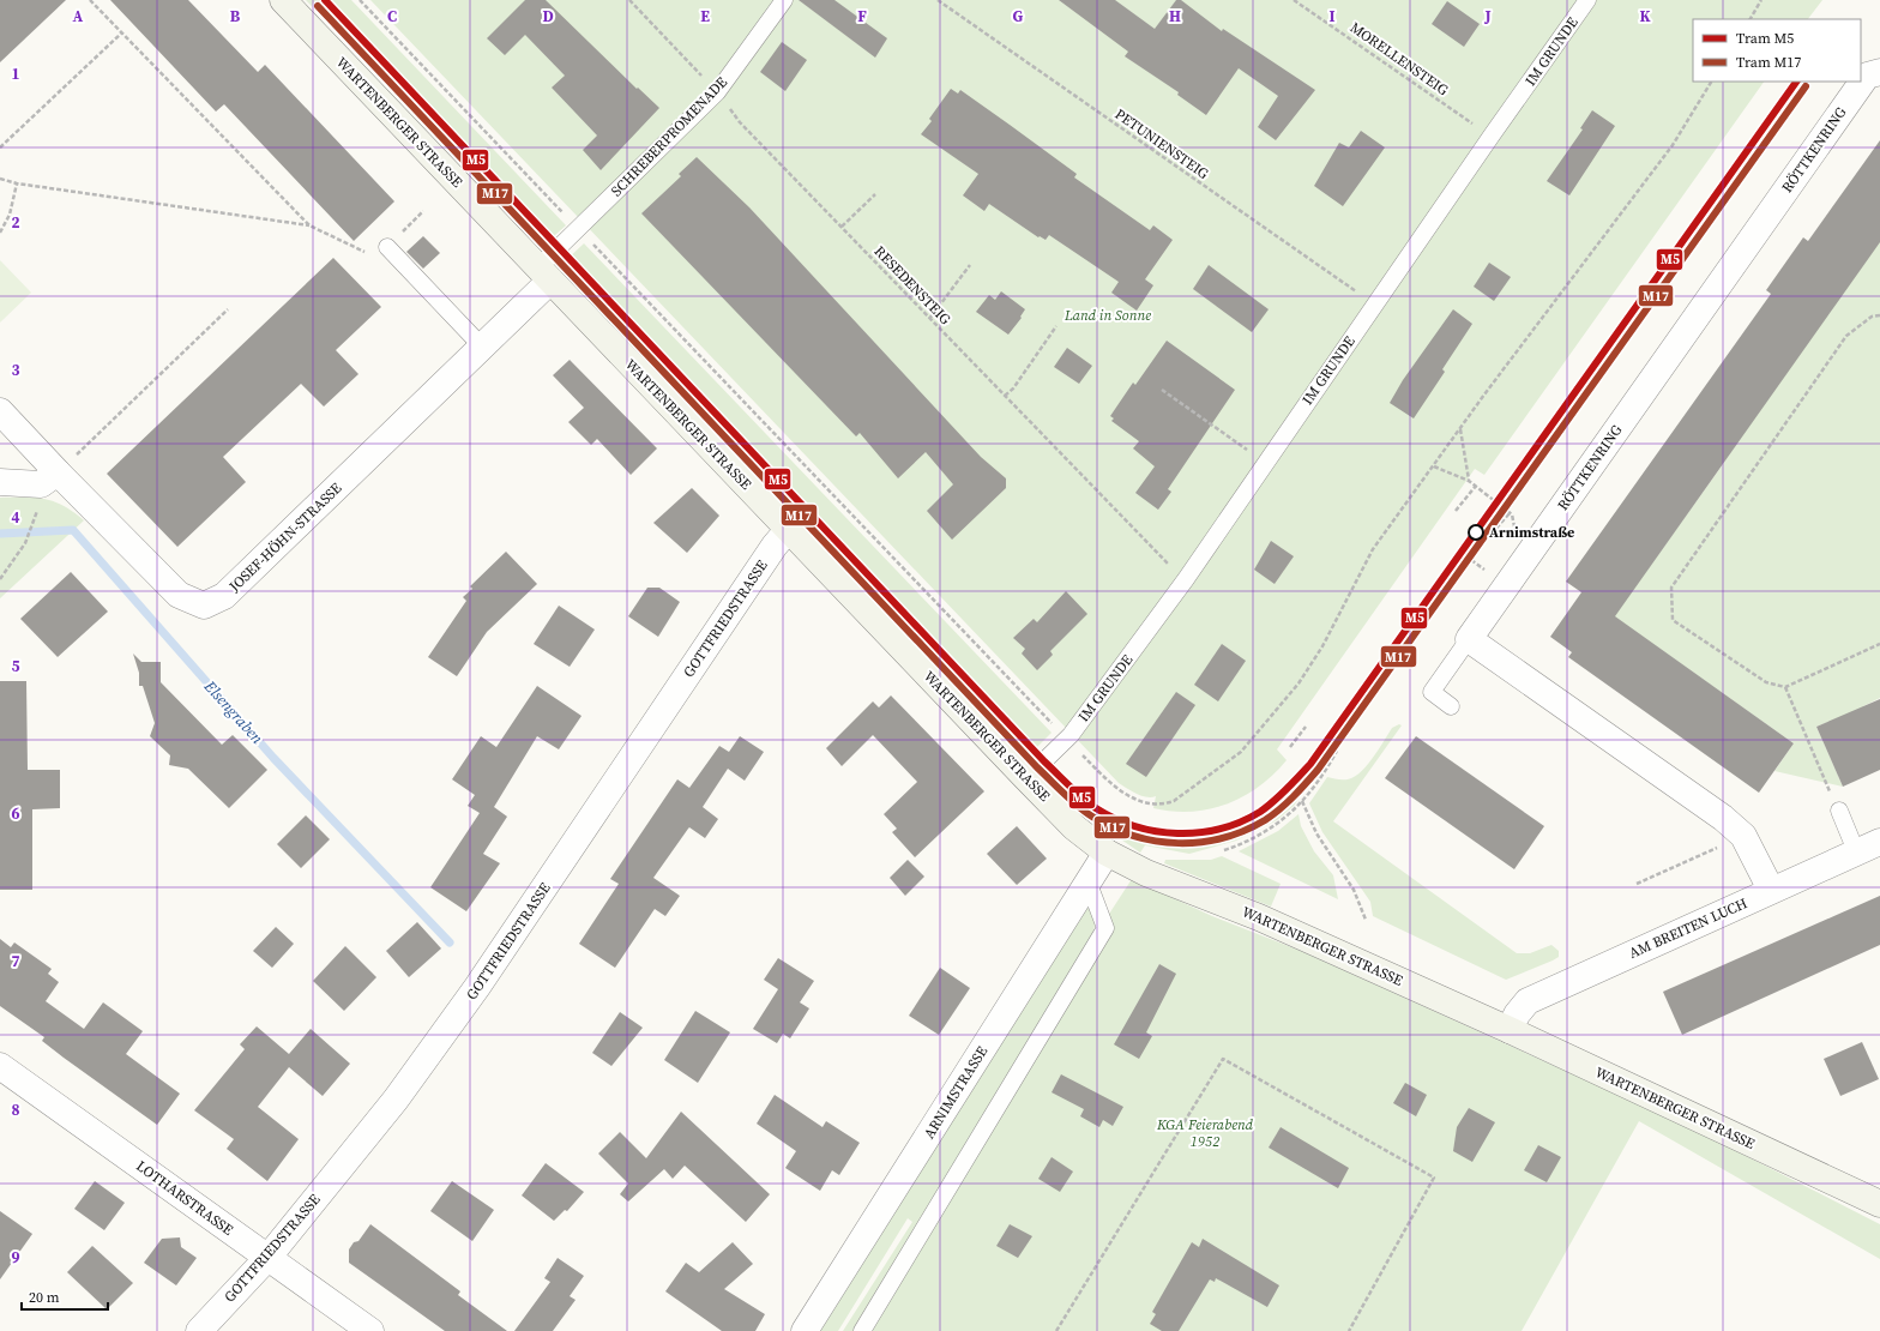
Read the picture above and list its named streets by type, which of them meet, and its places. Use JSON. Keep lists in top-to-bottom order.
{
  "streets": {
    "street": [
      "WARTENBERGER STRASSE",
      "RÖTTKENRING",
      "JOSEF-HÖHN-STRASSE",
      "GOTTFRIEDSTRASSE",
      "AM BREITEN LUCH",
      "ARNIMSTRASSE",
      "LOTHARSTRASSE"
    ],
    "lane": ["IM GRUNDE", "SCHREBERPROMENADE"],
    "path": ["MORELLENSTEIG", "PETUNIENSTEIG", "RESEDENSTEIG"]
  },
  "crossings": [
    ["IM GRUNDE", "MORELLENSTEIG"],
    ["IM GRUNDE", "WARTENBERGER STRASSE"],
    ["IM GRUNDE", "PETUNIENSTEIG"],
    ["IM GRUNDE", "RESEDENSTEIG"],
    ["WARTENBERGER STRASSE", "SCHREBERPROMENADE"],
    ["WARTENBERGER STRASSE", "JOSEF-HÖHN-STRASSE"],
    ["WARTENBERGER STRASSE", "GOTTFRIEDSTRASSE"],
    ["WARTENBERGER STRASSE", "AM BREITEN LUCH"],
    ["WARTENBERGER STRASSE", "ARNIMSTRASSE"],
    ["SCHREBERPROMENADE", "RESEDENSTEIG"],
    ["SCHREBERPROMENADE", "JOSEF-HÖHN-STRASSE"],
    ["GOTTFRIEDSTRASSE", "LOTHARSTRASSE"]
  ],
  "water": ["Elsengraben"],
  "parks": ["Land in Sonne", "KGA Feierabend 1952"],
  "places": ["Arnimstraße"],
  "lines": ["tram line M5", "tram line M17"],
  "legend": ["Tram M5", "Tram M17"],
  "scale_bar": "20 m",
  "grid": {
    "columns": [
      "A",
      "B",
      "C",
      "D",
      "E",
      "F",
      "G",
      "H",
      "I",
      "J",
      "K"
    ],
    "rows": [
      "1",
      "2",
      "3",
      "4",
      "5",
      "6",
      "7",
      "8",
      "9"
    ]
  }
}
